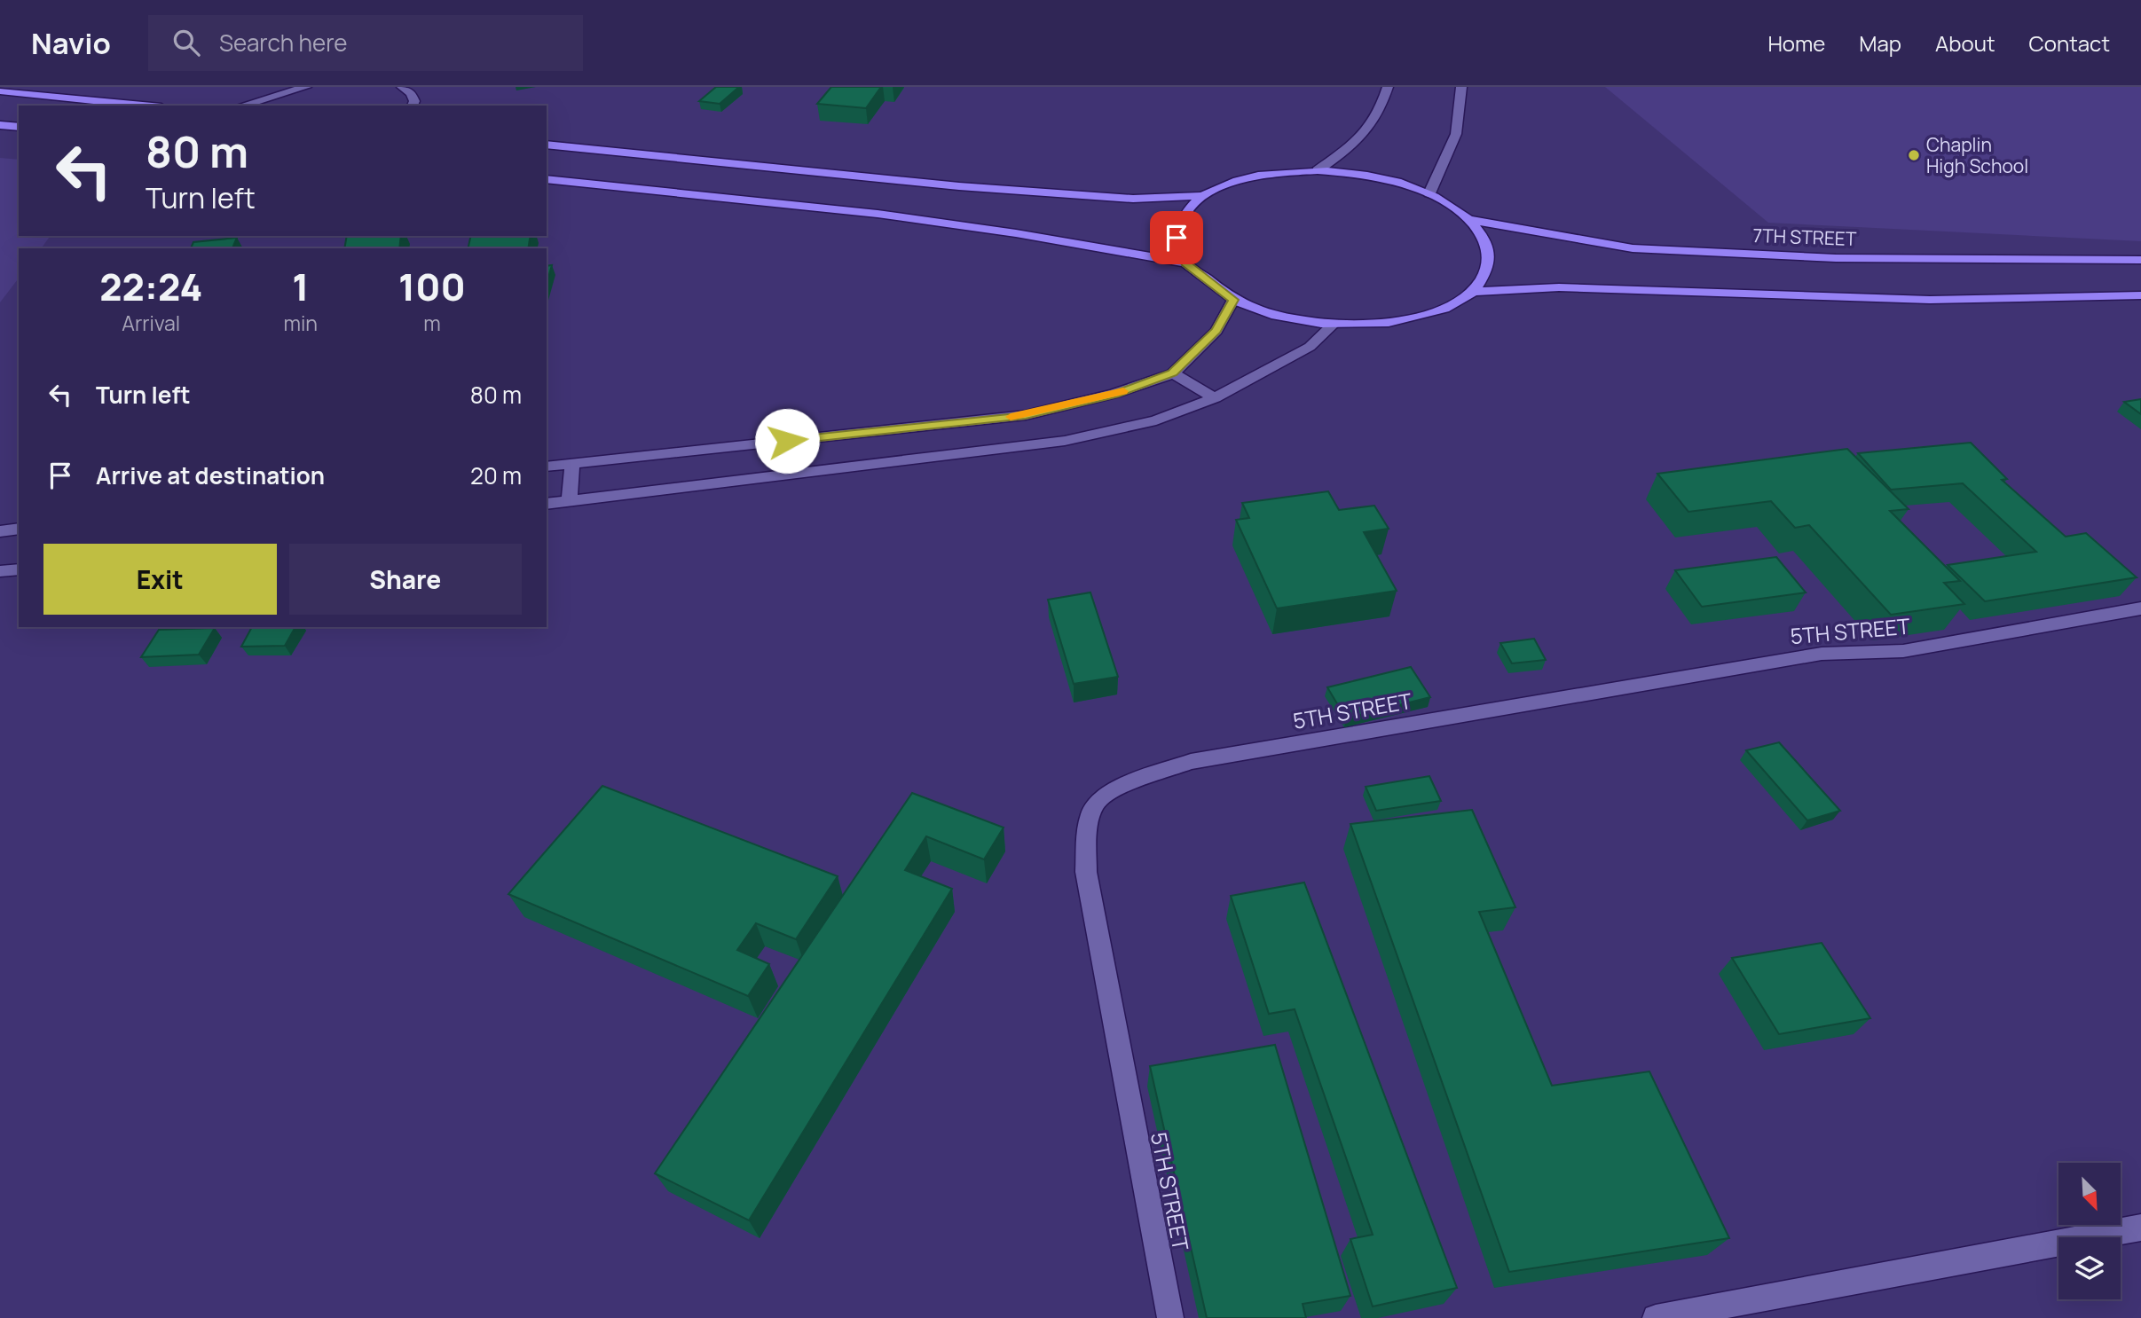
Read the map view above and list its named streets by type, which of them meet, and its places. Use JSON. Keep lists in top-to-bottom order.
{
  "streets": {
    "highway": ["7TH STREET"],
    "street": ["5TH STREET"]
  },
  "places": ["Chaplin High School"],
  "north": "bottom right",
  "page": {
    "header": "Navio",
    "search": "Search here",
    "nav": [
      "Home",
      "Map",
      "About",
      "Contact"
    ],
    "turn": ["80 m", "Turn left"],
    "eta": [
      "22:24",
      "Arrival",
      "1",
      "min",
      "100",
      "m"
    ],
    "list": [
      {
        "name": "Turn left",
        "value": "80 m"
      },
      {
        "name": "Arrive at destination",
        "value": "20 m"
      }
    ],
    "buttons": ["Exit", "Share"]
  }
}
